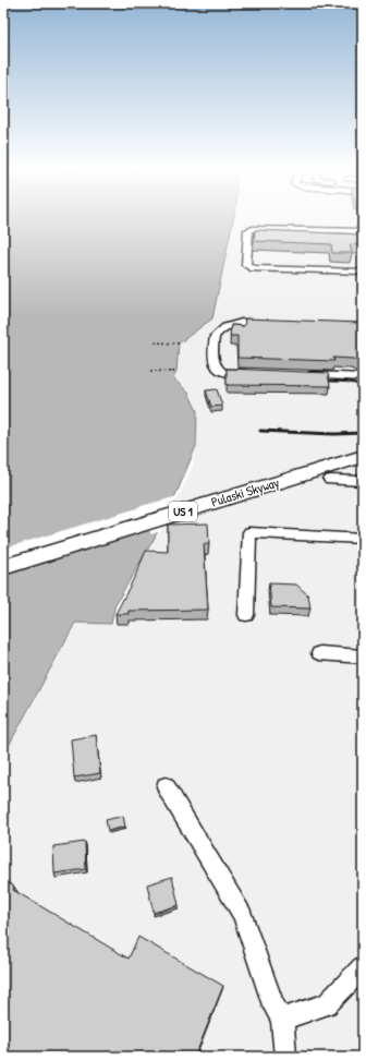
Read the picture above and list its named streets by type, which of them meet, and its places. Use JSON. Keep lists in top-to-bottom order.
{
  "streets": {
    "highway": ["Pulaski Skyway", "US 1"]
  }
}
